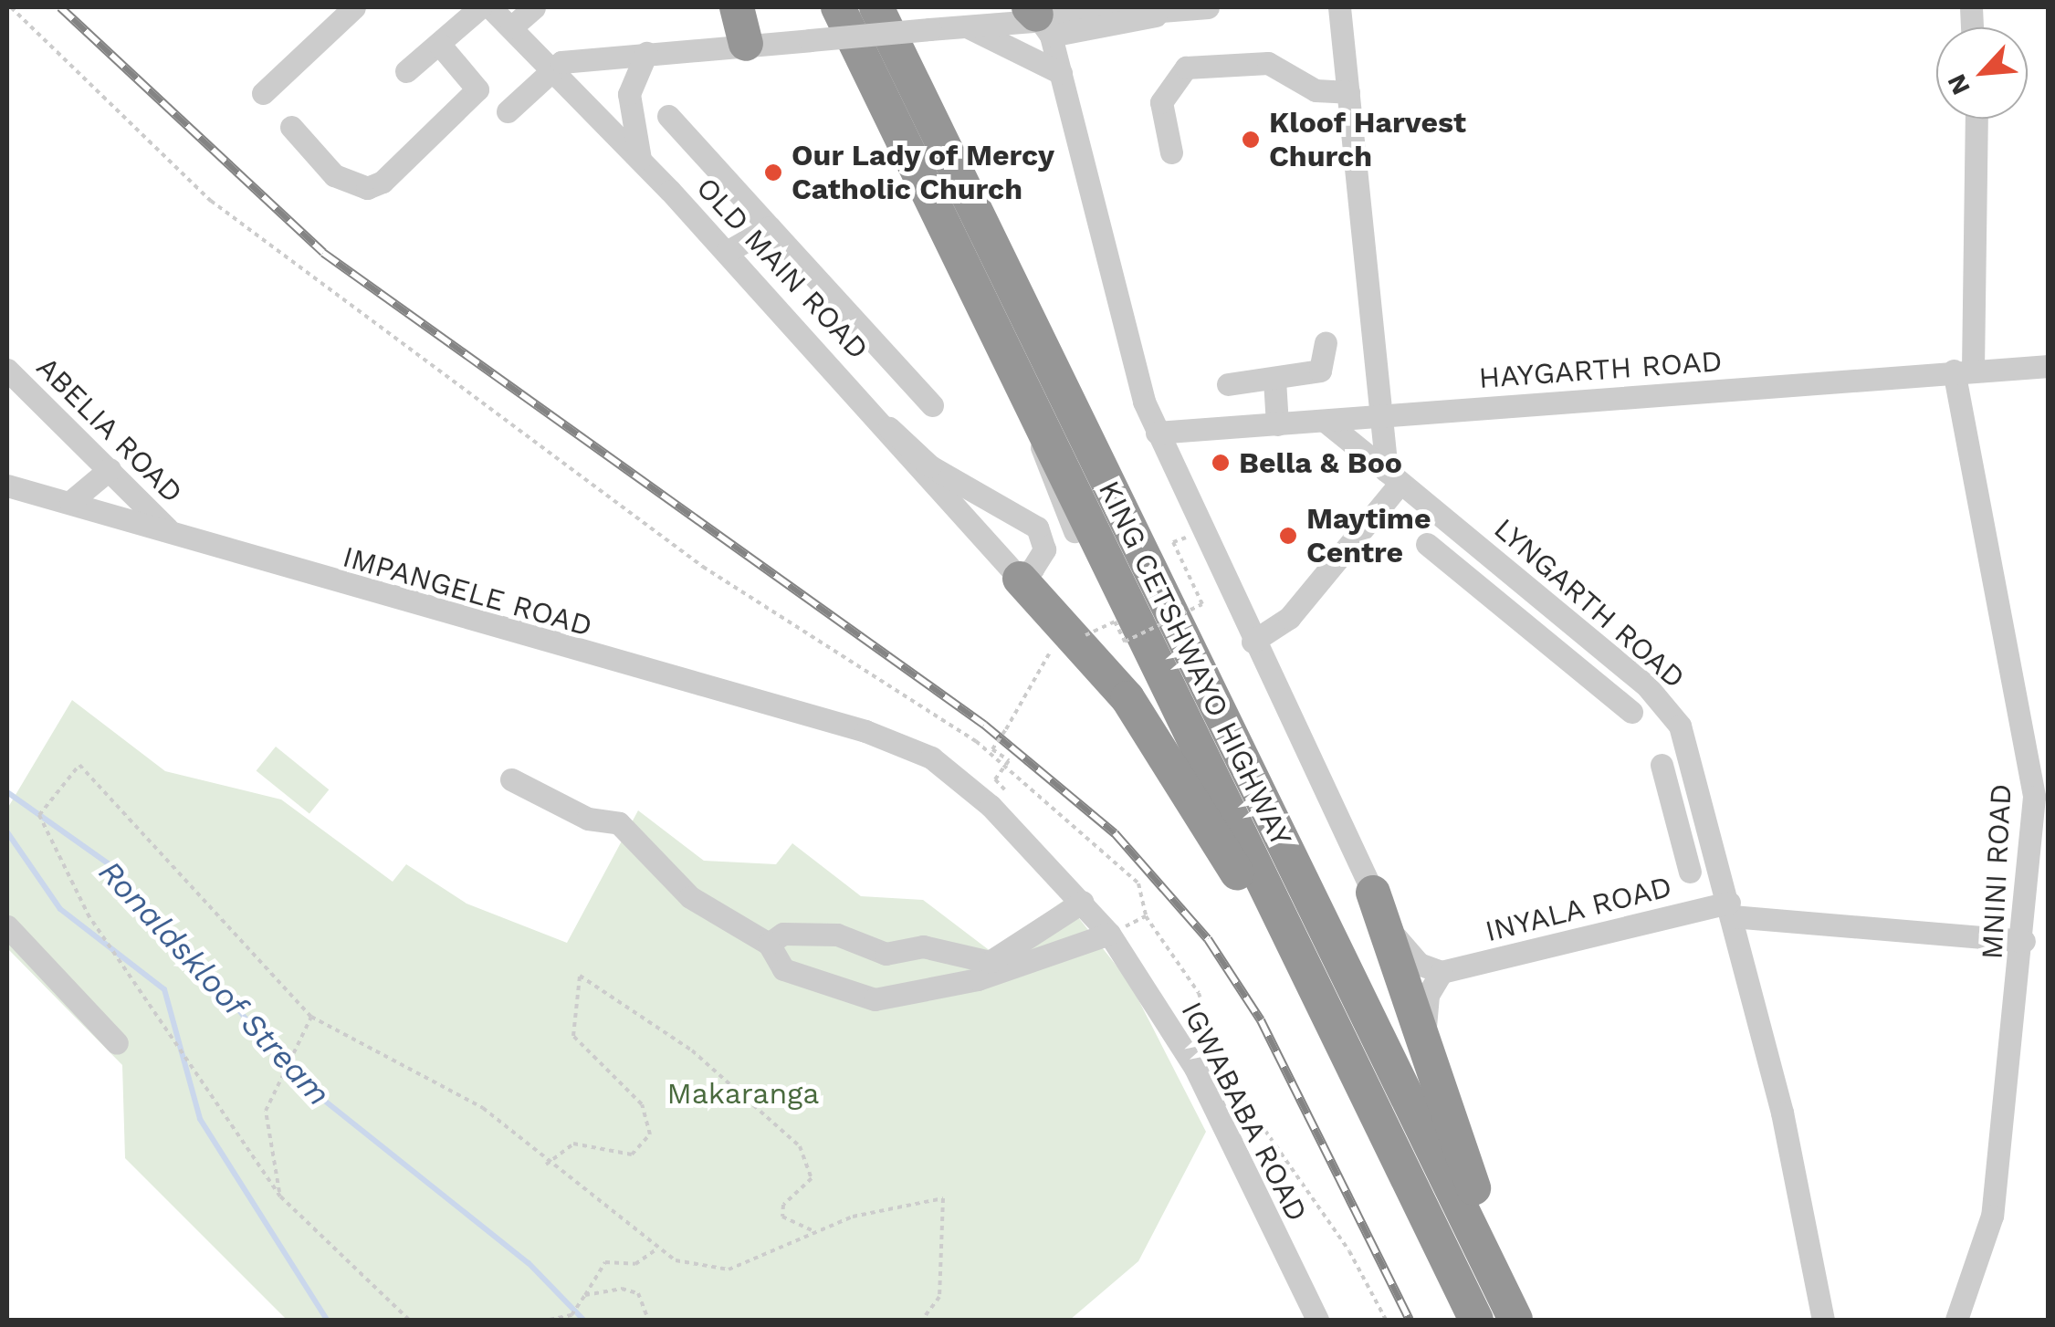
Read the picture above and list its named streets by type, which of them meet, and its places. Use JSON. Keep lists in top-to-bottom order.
{
  "streets": {
    "highway": ["KING CETSHWAYO HIGHWAY"],
    "street": [
      "OLD MAIN ROAD",
      "HAYGARTH ROAD",
      "ABELIA ROAD",
      "IMPANGELE ROAD",
      "LYNGARTH ROAD",
      "MNINI ROAD",
      "INYALA ROAD",
      "IGWABABA ROAD"
    ]
  },
  "crossings": [
    ["HAYGARTH ROAD", "LYNGARTH ROAD"],
    ["HAYGARTH ROAD", "MNINI ROAD"],
    ["ABELIA ROAD", "IMPANGELE ROAD"],
    ["IMPANGELE ROAD", "IGWABABA ROAD"],
    ["LYNGARTH ROAD", "INYALA ROAD"],
    ["MNINI ROAD", "INYALA ROAD"]
  ],
  "water": ["Ronaldskloof Stream"],
  "parks": ["Makaranga"],
  "places": [
    "Kloof Harvest Church",
    "Our Lady of Mercy Catholic Church",
    "Bella & Boo",
    "Maytime Centre"
  ],
  "north": "bottom left"
}
